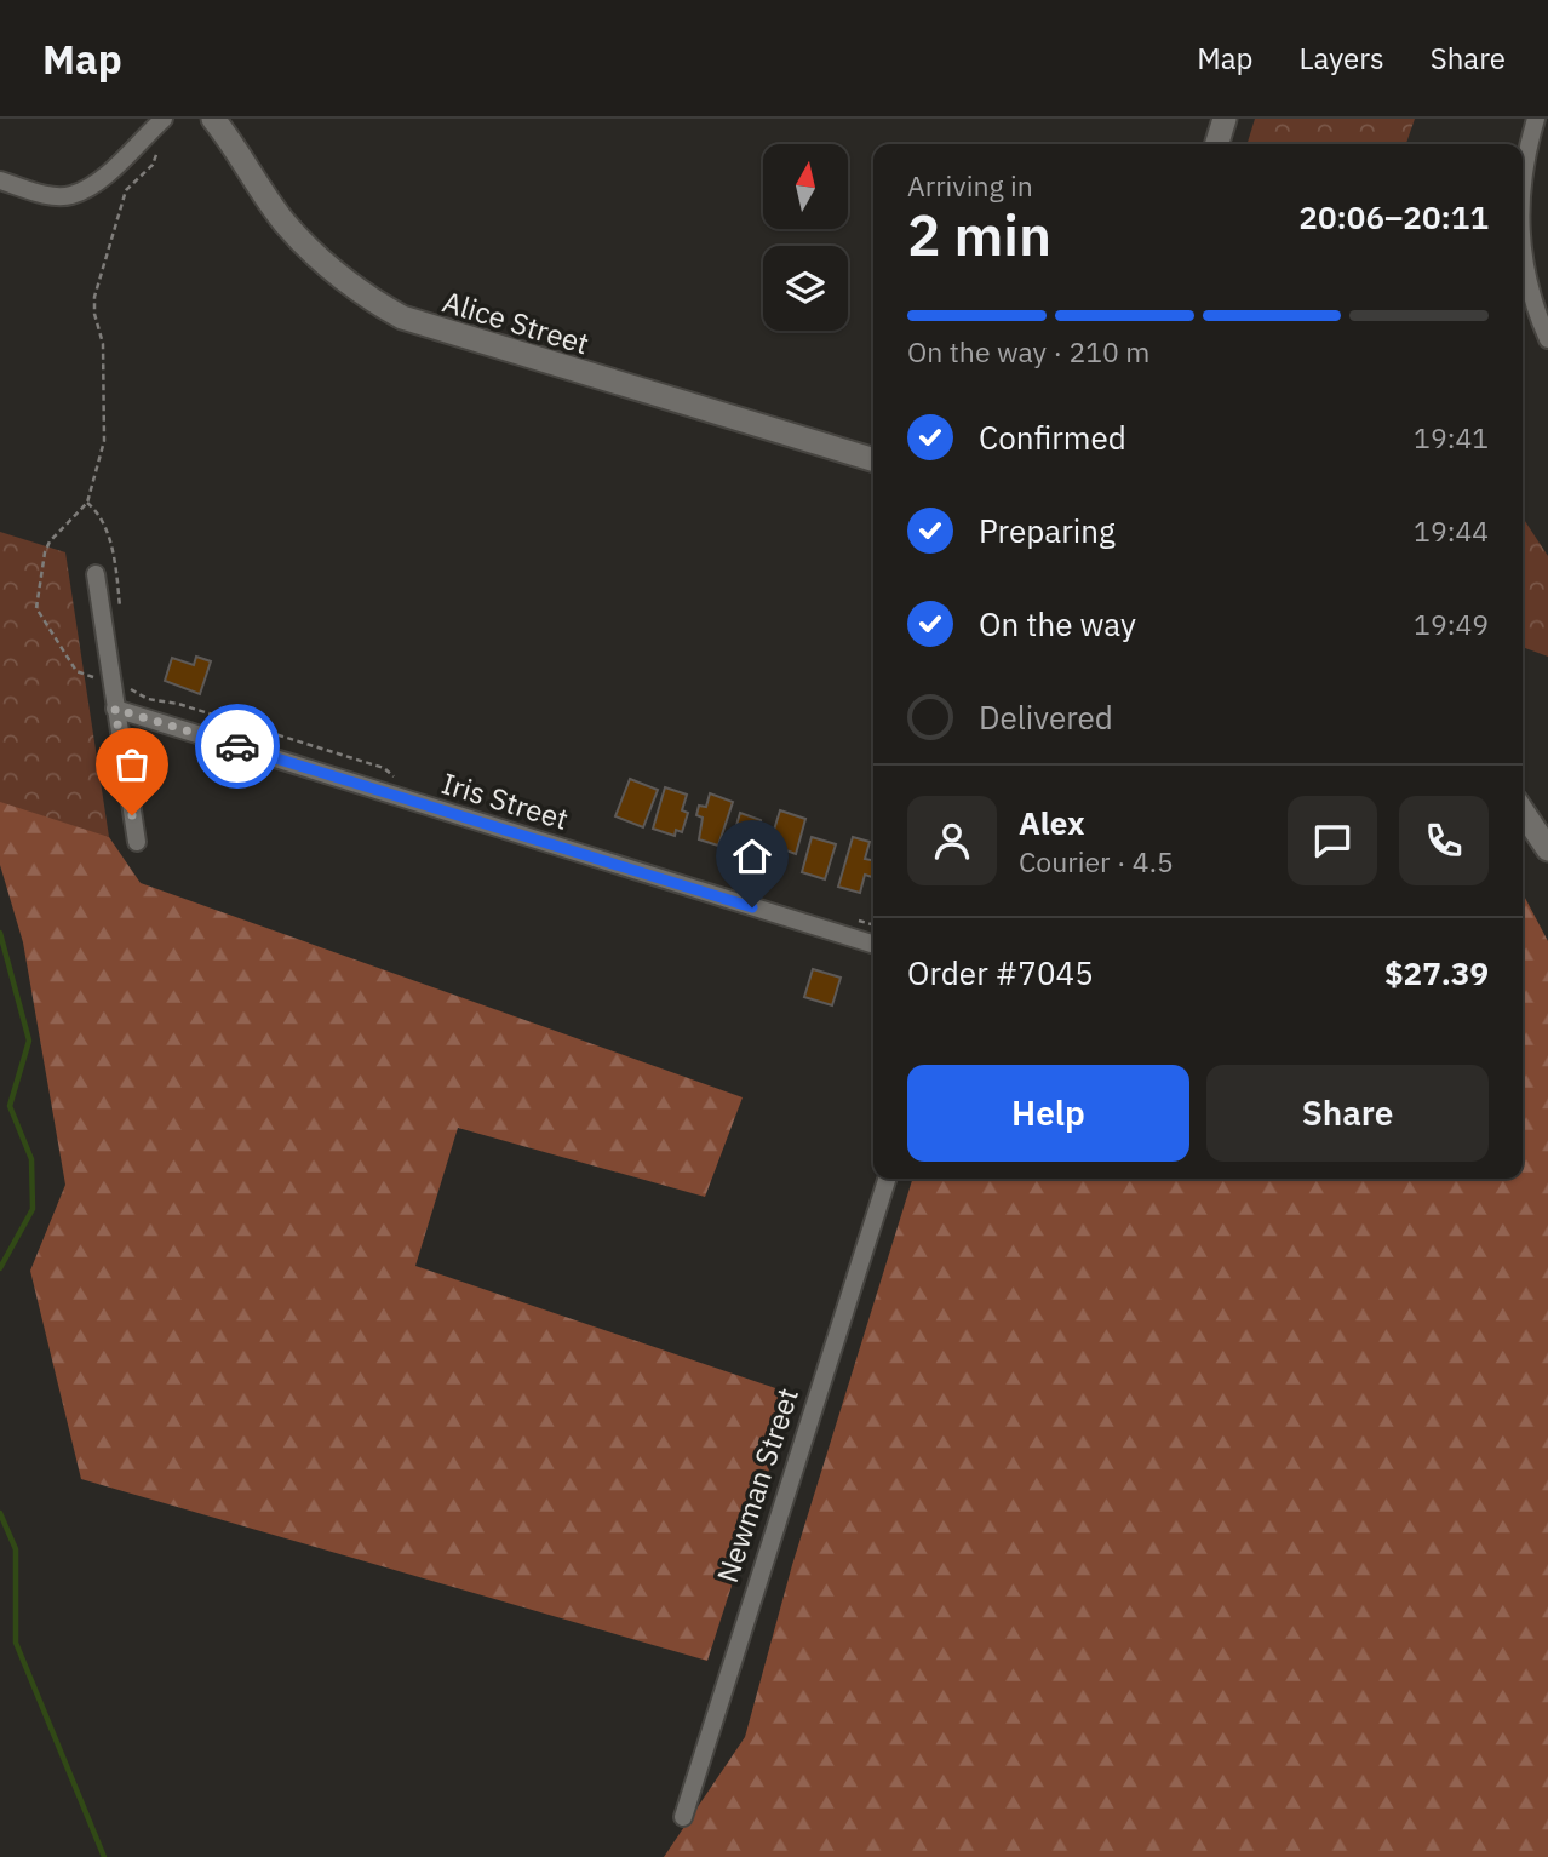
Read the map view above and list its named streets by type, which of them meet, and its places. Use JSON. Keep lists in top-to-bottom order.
{
  "streets": {
    "street": ["Alice Street", "Iris Street", "Newman Street"]
  },
  "north": "top",
  "page": {
    "header": "Map",
    "nav": ["Map", "Layers", "Share"],
    "heading": ["2 min", "Arriving in", "20:06–20:11"],
    "panel": [
      "Alex",
      "Courier · 4.5",
      "Order #7045",
      "$27.39"
    ],
    "bar": "On the way · 210 m",
    "list": [
      ["Confirmed", "19:41"],
      ["Preparing", "19:44"],
      ["On the way", "19:49"],
      "Delivered"
    ],
    "buttons": ["Help", "Share"]
  }
}
